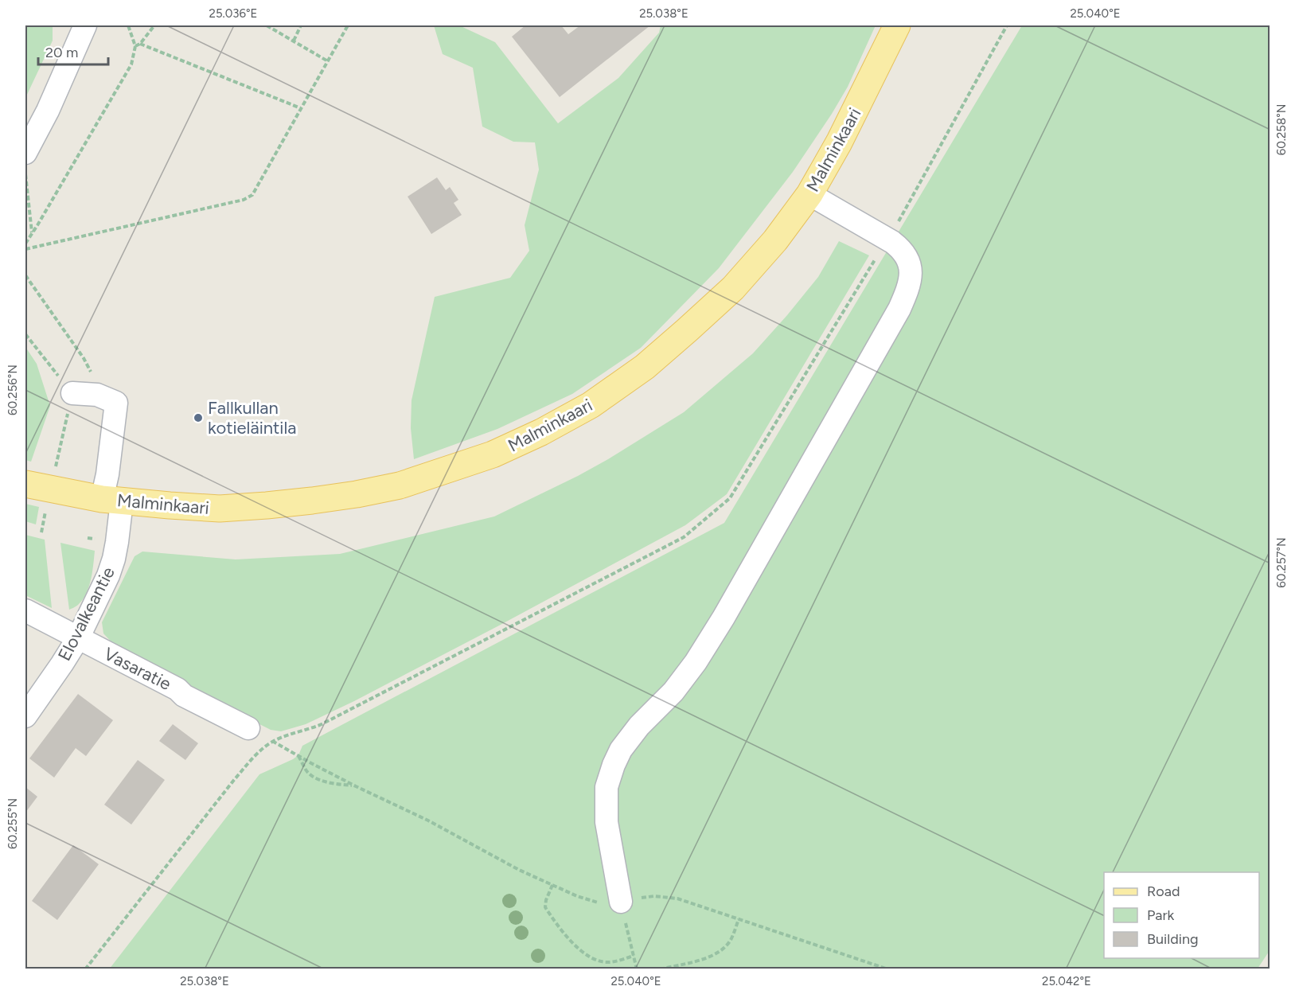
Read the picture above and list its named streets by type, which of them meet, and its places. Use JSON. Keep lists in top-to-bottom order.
{
  "streets": {
    "main road": ["Malminkaari"],
    "street": ["Elovalkeantie", "Vasaratie"]
  },
  "crossings": [
    ["Malminkaari", "Elovalkeantie"],
    ["Elovalkeantie", "Vasaratie"]
  ],
  "places": ["Fallkullan kotieläintila"],
  "legend": ["Road", "Park", "Building"],
  "scale_bar": "20 m",
  "coordinates": [
    "25.036°E",
    "25.038°E",
    "25.040°E",
    "60.258°N",
    "60.256°N",
    "60.257°N",
    "60.255°N",
    "25.042°E"
  ]
}
